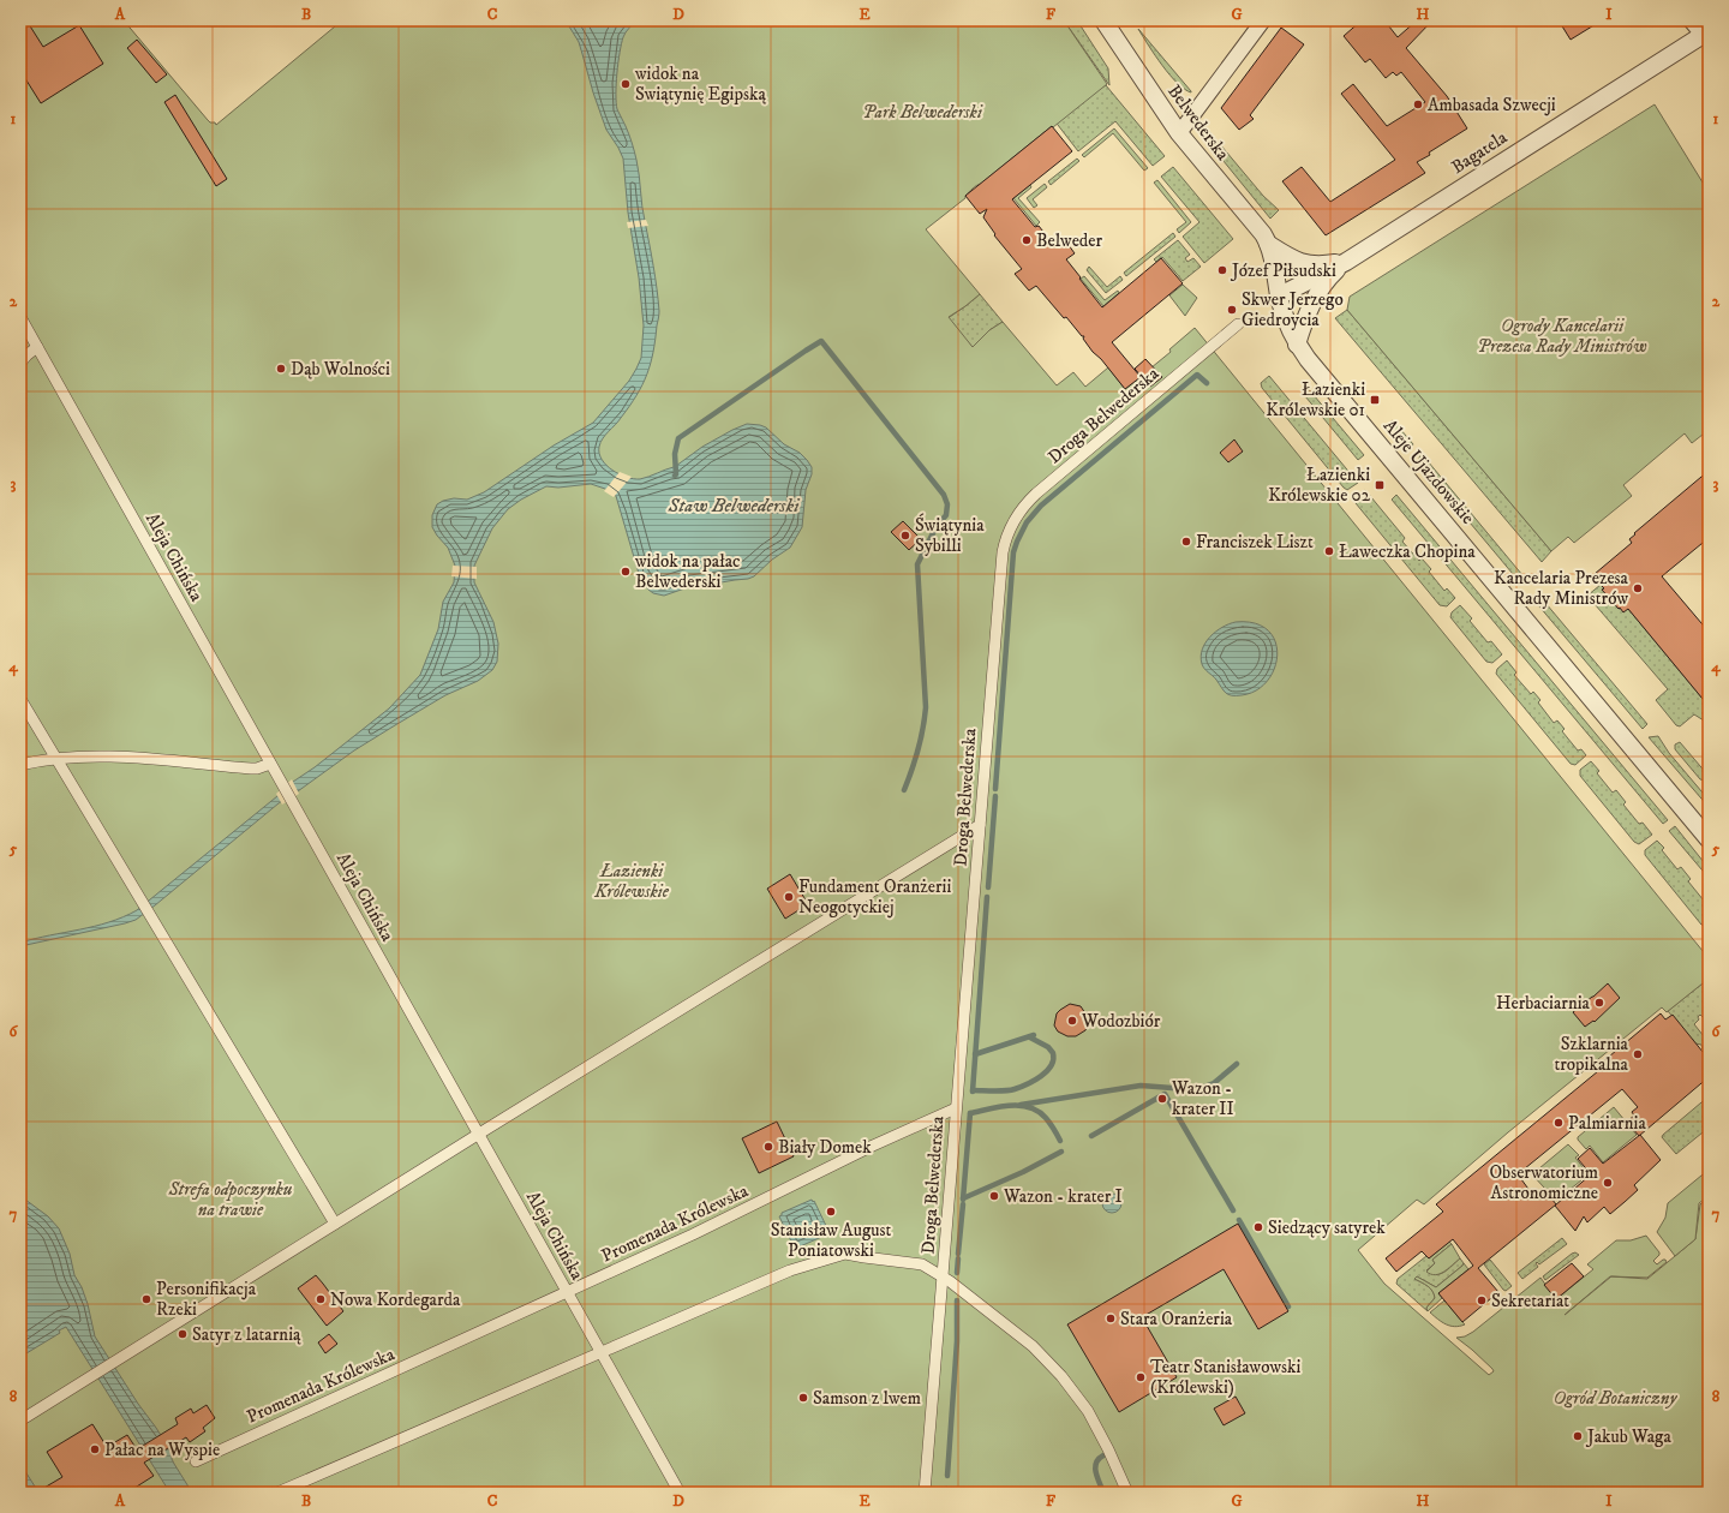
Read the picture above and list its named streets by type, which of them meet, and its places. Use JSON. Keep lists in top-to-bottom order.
{
  "streets": {
    "street": [
      "Belwederska",
      "Bagatela",
      "Droga Belwederska",
      "Aleje Ujazdowskie",
      "Aleja Chińska",
      "Promenada Królewska"
    ]
  },
  "crossings": [
    ["Belwederska", "Aleje Ujazdowskie"],
    ["Bagatela", "Aleje Ujazdowskie"],
    ["Droga Belwederska", "Promenada Królewska"],
    ["Aleja Chińska", "Promenada Królewska"]
  ],
  "water": ["Staw Belwederski"],
  "parks": [
    "Park Belwederski",
    "Ogrody Kancelarii Prezesa Rady Ministrów",
    "Łazienki Królewskie",
    "Strefa odpoczynku na trawie",
    "Ogród Botaniczny"
  ],
  "places": {
    "other": [
      "widok na Swiątynię Egipską",
      "Ambasada Szwecji",
      "Belweder",
      "Józef Piłsudski",
      "Skwer Jerzego Giedroycia",
      "Dąb Wolności",
      "Świątynia Sybilli",
      "Franciszek Liszt",
      "Ławeczka Chopina",
      "widok na pałac Belwederski",
      "Kancelaria Prezesa Rady Ministrów",
      "Fundament Oranżerii Neogotyckiej",
      "Herbaciarnia",
      "Wodozbiór",
      "Szklarnia tropikalna",
      "Wazon - krater II",
      "Palmiarnia",
      "Biały Domek",
      "Obserwatorium Astronomiczne",
      "Wazon - krater I",
      "Stanisław August Poniatowski",
      "Siedzący satyrek",
      "Personifikacja Rzeki",
      "Nowa Kordegarda",
      "Sekretariat",
      "Stara Oranżeria",
      "Satyr z latarnią",
      "Teatr Stanisławowski (Królewski)",
      "Samson z lwem",
      "Jakub Waga",
      "Pałac na Wyspie"
    ],
    "transit": ["Łazienki Królewskie 01", "Łazienki Królewskie 02"]
  },
  "grid": {
    "columns": [
      "A",
      "B",
      "C",
      "D",
      "E",
      "F",
      "G",
      "H",
      "I"
    ],
    "rows": [
      "1",
      "2",
      "3",
      "4",
      "5",
      "6",
      "7",
      "8"
    ]
  }
}
